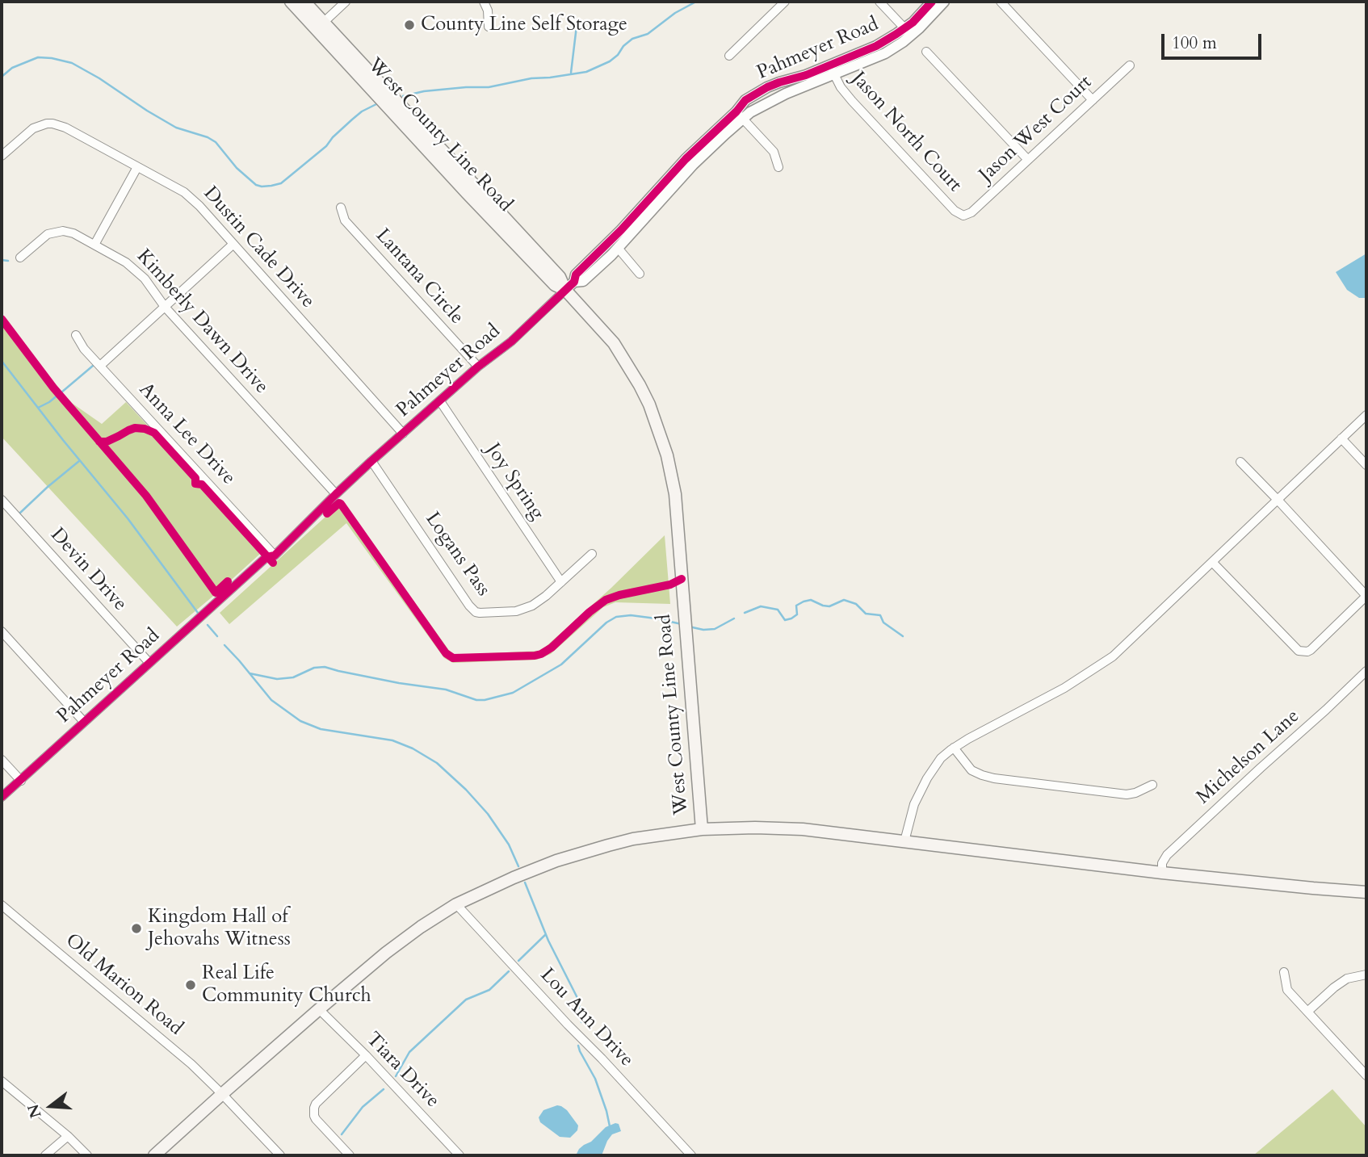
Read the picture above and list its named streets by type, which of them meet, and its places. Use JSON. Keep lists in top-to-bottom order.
{
  "streets": {
    "main road": ["West County Line Road"],
    "street": [
      "Pahmeyer Road",
      "Jason West Court",
      "Jason North Court",
      "Dustin Cade Drive",
      "Lantana Circle",
      "Kimberly Dawn Drive",
      "Anna Lee Drive",
      "Joy Spring",
      "Logans Pass",
      "Devin Drive",
      "Michelson Lane",
      "Old Marion Road",
      "Lou Ann Drive",
      "Tiara Drive"
    ]
  },
  "crossings": [
    ["Pahmeyer Road", "Jason North Court"],
    ["Pahmeyer Road", "West County Line Road"],
    ["Pahmeyer Road", "Dustin Cade Drive"],
    ["Pahmeyer Road", "Lantana Circle"],
    ["Pahmeyer Road", "Kimberly Dawn Drive"],
    ["Pahmeyer Road", "Anna Lee Drive"],
    ["Pahmeyer Road", "Joy Spring"],
    ["Pahmeyer Road", "Logans Pass"],
    ["Pahmeyer Road", "Devin Drive"],
    ["Jason West Court", "Jason North Court"],
    ["Joy Spring", "Logans Pass"]
  ],
  "places": ["County Line Self Storage", "Kingdom Hall of Jehovahs Witness", "Real Life Community Church"],
  "scale_bar": "100 m",
  "north": "left"
}
